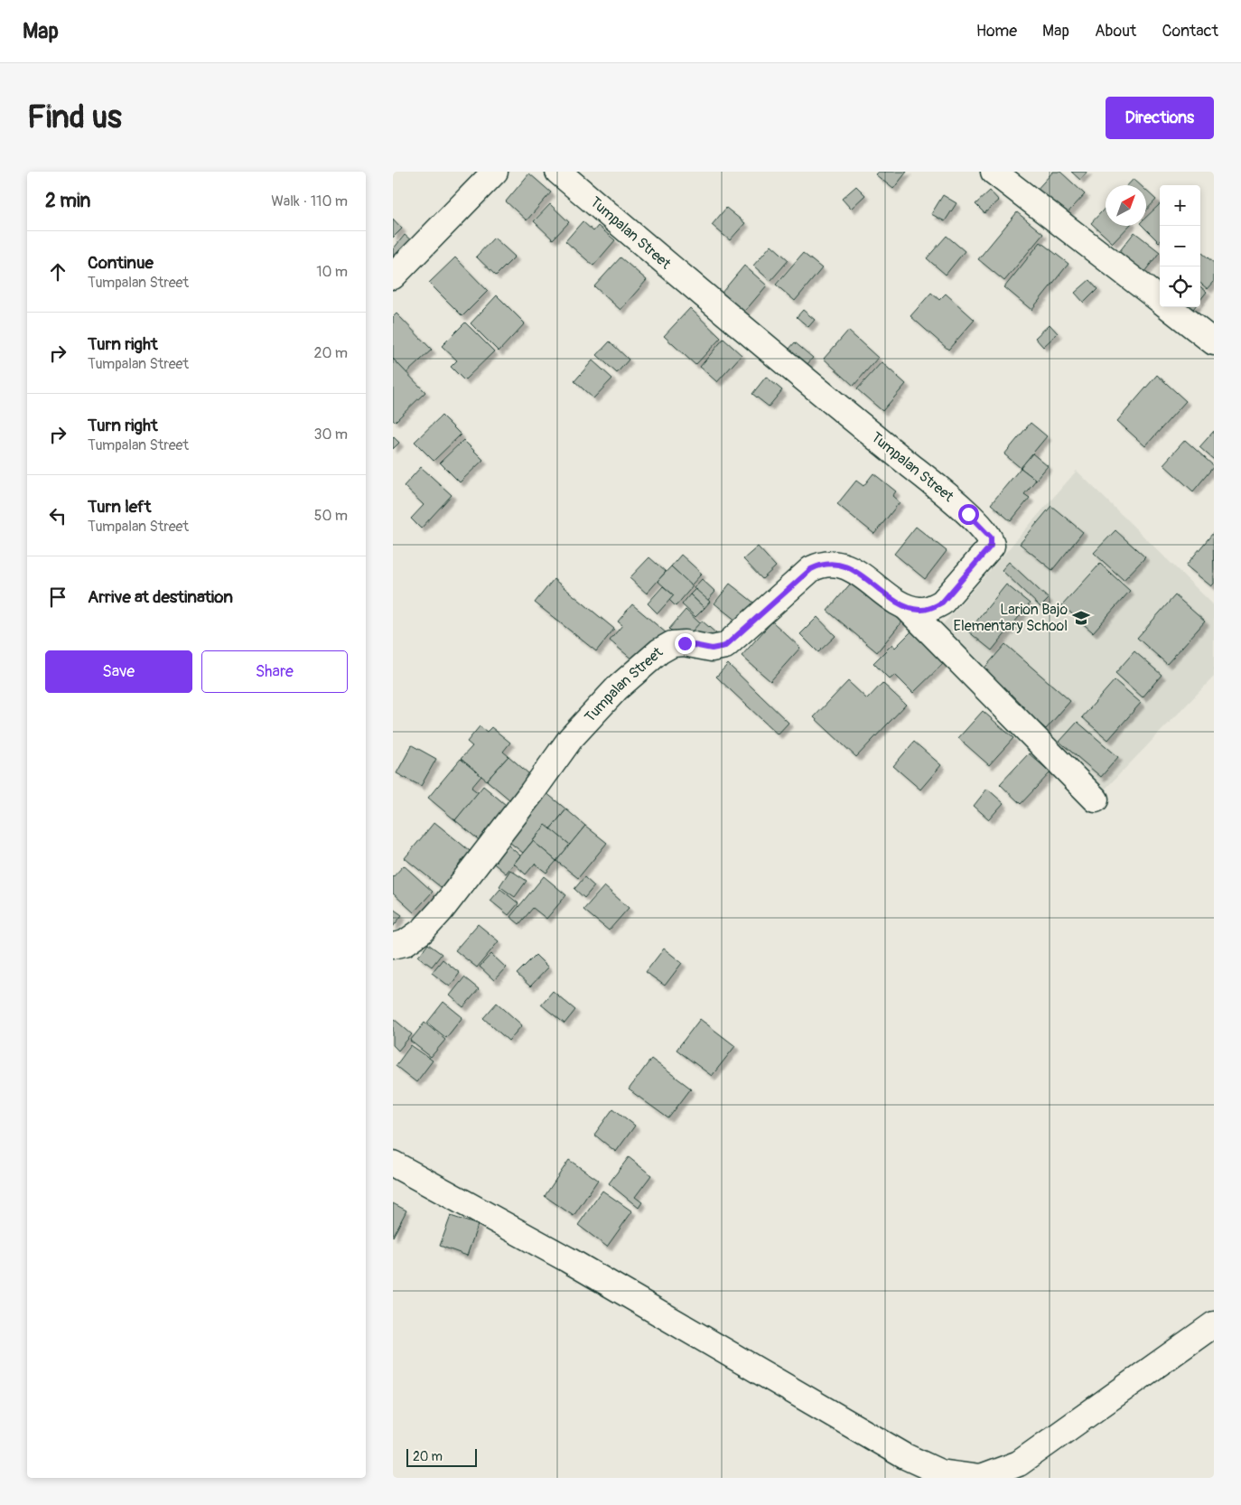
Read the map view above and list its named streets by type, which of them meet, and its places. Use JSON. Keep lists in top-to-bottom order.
{
  "streets": {
    "street": ["Tumpalan Street"]
  },
  "places": {
    "school or university": ["Larion Bajo Elementary School"]
  },
  "scale_bar": "20 m",
  "north": "top right",
  "page": {
    "header": "Map",
    "nav": [
      "Home",
      "Map",
      "About",
      "Contact"
    ],
    "buttons": [
      "Directions",
      ["Save", "Share"]
    ],
    "title": "Find us",
    "heading": ["2 min", "Walk · 110 m"],
    "map_buttons": ["+", "−"],
    "list": [
      ["Continue", "Tumpalan Street", "10 m"],
      ["Turn right", "Tumpalan Street", "20 m"],
      ["Turn right", "Tumpalan Street", "30 m"],
      ["Turn left", "Tumpalan Street", "50 m"],
      "Arrive at destination"
    ],
    "scale": "20 m"
  }
}
